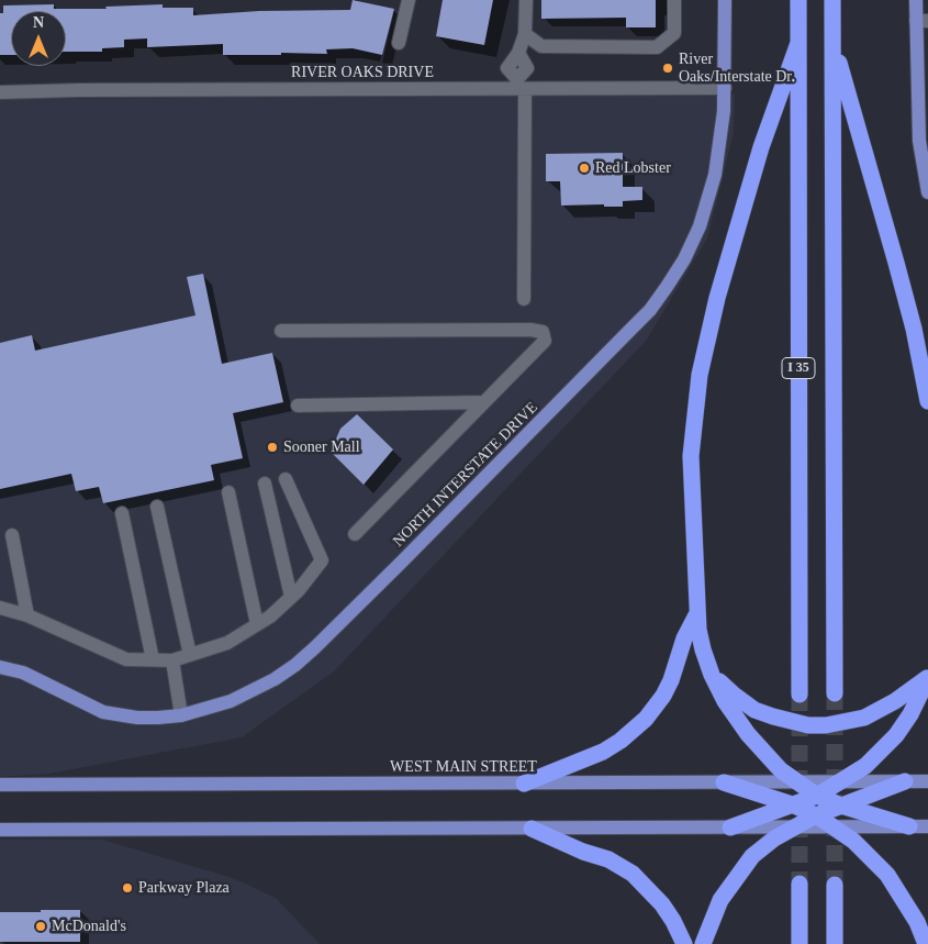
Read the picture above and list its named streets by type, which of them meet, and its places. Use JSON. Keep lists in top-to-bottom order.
{
  "streets": {
    "highway": ["I 35"],
    "main road": ["NORTH INTERSTATE DRIVE", "WEST MAIN STREET"],
    "street": ["RIVER OAKS DRIVE"]
  },
  "crossings": [
    ["RIVER OAKS DRIVE", "NORTH INTERSTATE DRIVE"]
  ],
  "places": [
    "River Oaks/Interstate Dr.",
    "Red Lobster",
    "Sooner Mall",
    "Parkway Plaza",
    "McDonald's"
  ],
  "north": "top"
}
